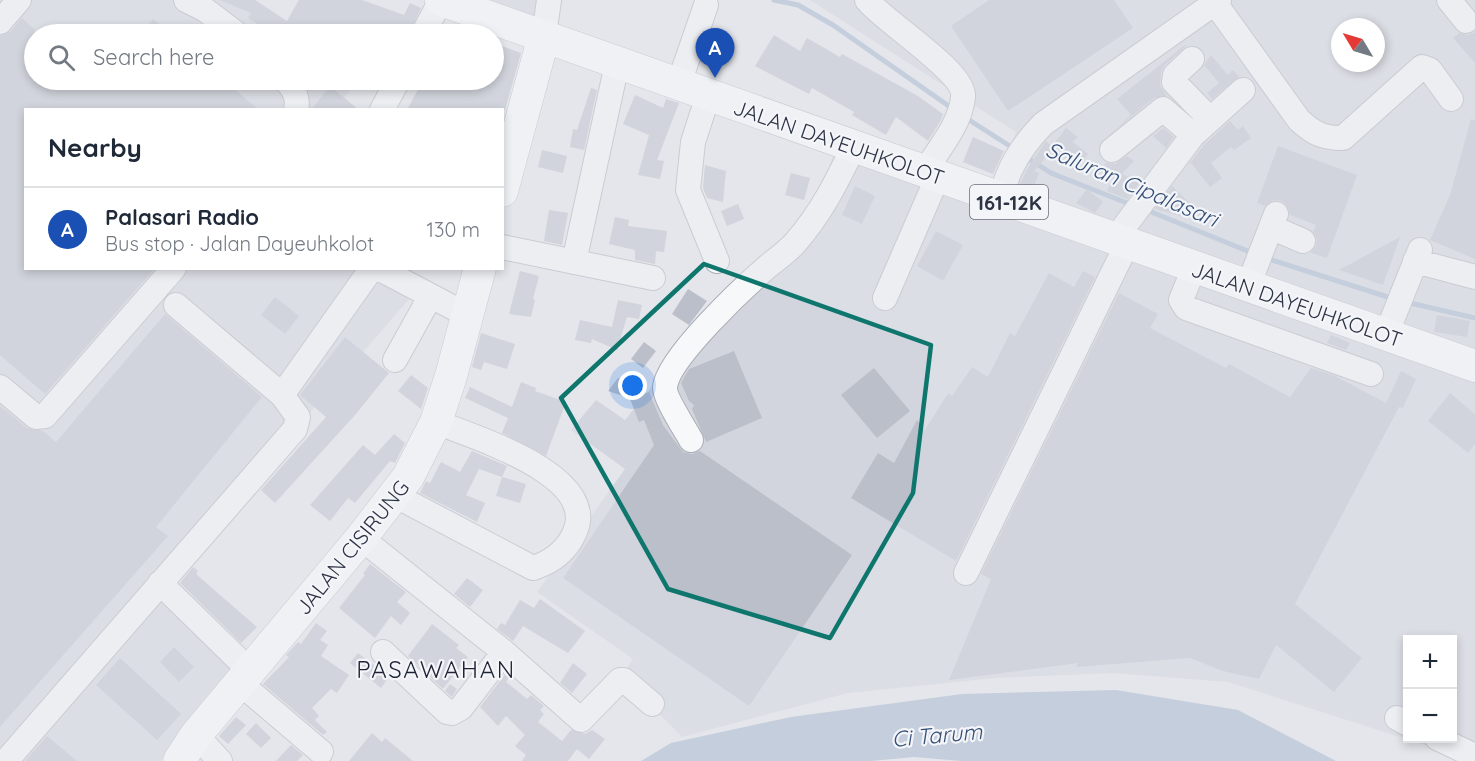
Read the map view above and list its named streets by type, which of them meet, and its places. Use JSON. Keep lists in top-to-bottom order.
{
  "streets": {
    "main road": ["JALAN DAYEUHKOLOT", "161-12K", "JALAN CISIRUNG"]
  },
  "districts": ["PASAWAHAN"],
  "water": ["Saluran Cipalasari", "Ci Tarum"],
  "north": "top left",
  "page": {
    "search": "Search here",
    "pins": "A",
    "heading": "Nearby",
    "list": [
      {
        "mark": "A",
        "name": "Palasari Radio",
        "note": "Bus stop · Jalan Dayeuhkolot",
        "value": "130 m"
      }
    ],
    "map_buttons": ["+", "−"]
  }
}
